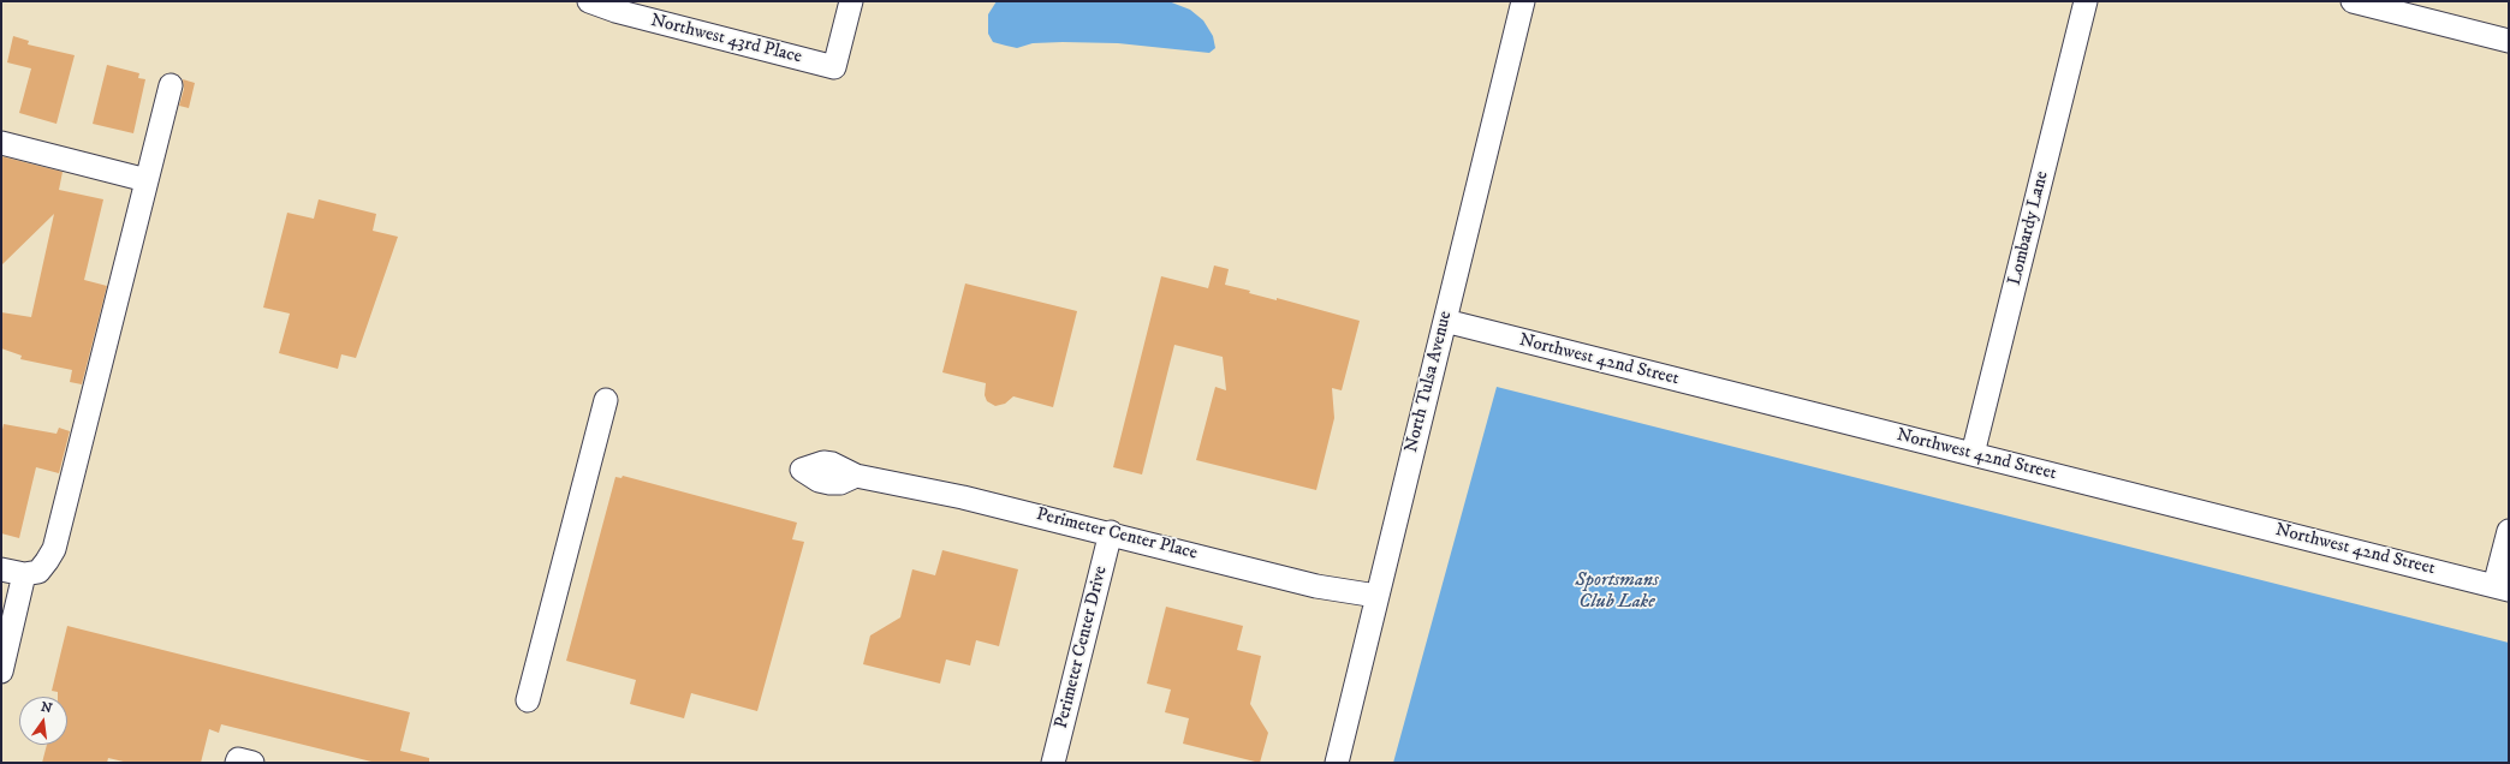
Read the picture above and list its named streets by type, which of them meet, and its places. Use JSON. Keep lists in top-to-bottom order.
{
  "streets": {
    "street": [
      "Northwest 43rd Place",
      "Lombardy Lane",
      "Northwest 42nd Street",
      "North Tulsa Avenue",
      "Perimeter Center Place",
      "Perimeter Center Drive"
    ]
  },
  "crossings": [
    ["Lombardy Lane", "Northwest 42nd Street"],
    ["Northwest 42nd Street", "North Tulsa Avenue"],
    ["North Tulsa Avenue", "Perimeter Center Place"],
    ["Perimeter Center Place", "Perimeter Center Drive"]
  ],
  "water": ["Sportsmans Club Lake"],
  "north": "top"
}
